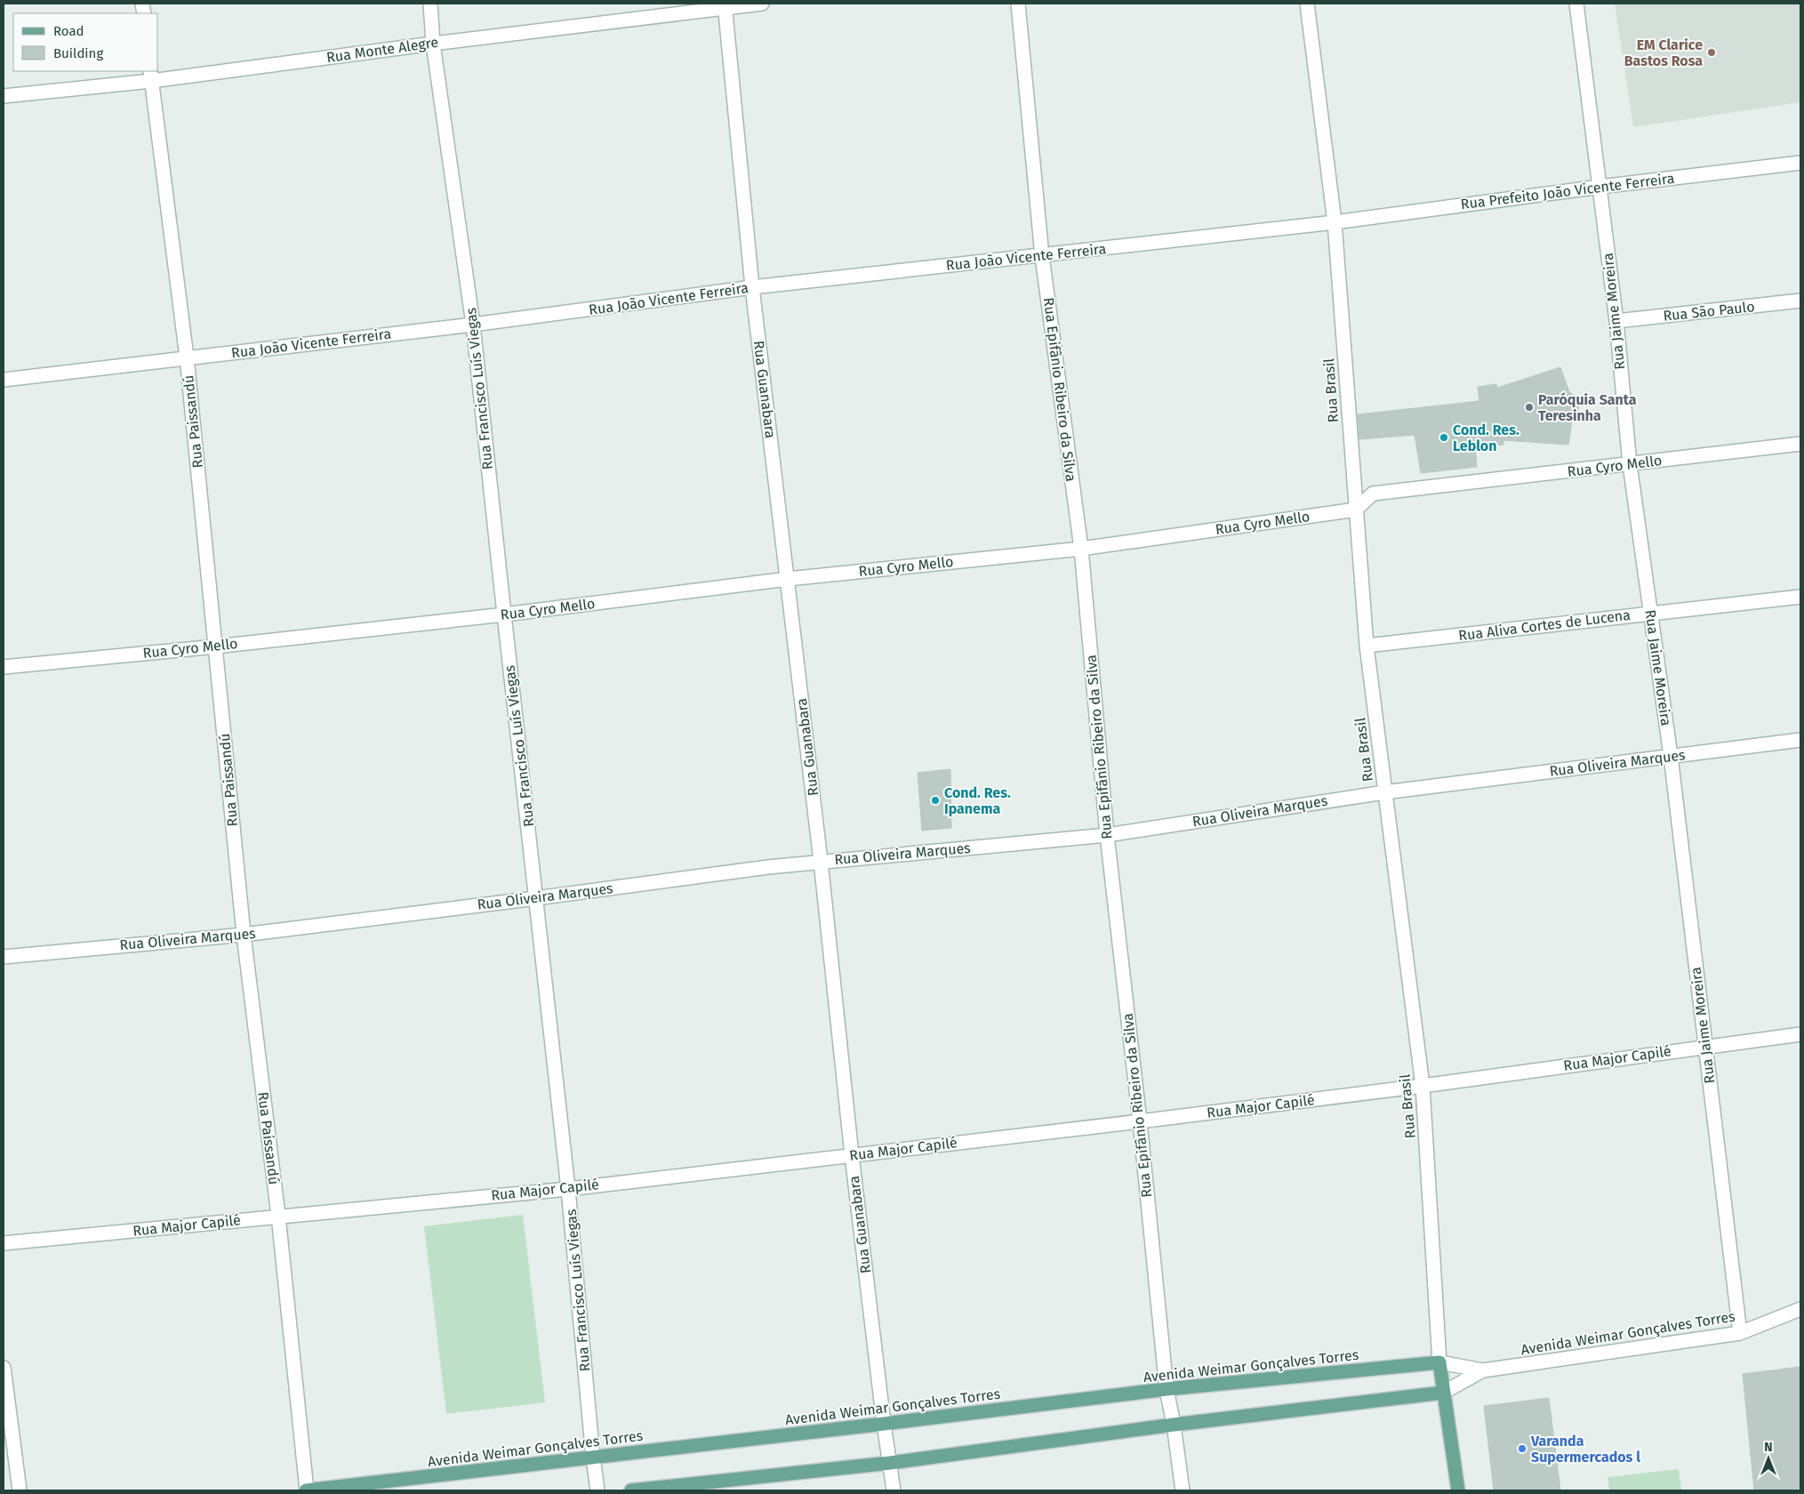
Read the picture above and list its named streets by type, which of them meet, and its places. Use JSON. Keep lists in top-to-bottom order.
{
  "streets": {
    "main road": ["Rua Brasil", "Avenida Weimar Gonçalves Torres"],
    "street": [
      "Rua Monte Alegre",
      "Rua Prefeito João Vicente Ferreira",
      "Rua João Vicente Ferreira",
      "Rua Jaime Moreira",
      "Rua São Paulo",
      "Rua Francisco Luís Viegas",
      "Rua Guanabara",
      "Rua Epifânio Ribeiro da Silva",
      "Rua Paissandú",
      "Rua Cyro Mello",
      "Rua Aliva Cortes de Lucena",
      "Rua Oliveira Marques",
      "Rua Major Capilé"
    ]
  },
  "crossings": [
    ["Rua Monte Alegre", "Rua Francisco Luís Viegas"],
    ["Rua Monte Alegre", "Rua Guanabara"],
    ["Rua Monte Alegre", "Rua Paissandú"],
    ["Rua Prefeito João Vicente Ferreira", "Rua João Vicente Ferreira"],
    ["Rua Prefeito João Vicente Ferreira", "Rua Jaime Moreira"],
    ["Rua Prefeito João Vicente Ferreira", "Rua Brasil"],
    ["Rua João Vicente Ferreira", "Rua Francisco Luís Viegas"],
    ["Rua João Vicente Ferreira", "Rua Guanabara"],
    ["Rua João Vicente Ferreira", "Rua Epifânio Ribeiro da Silva"],
    ["Rua João Vicente Ferreira", "Rua Brasil"],
    ["Rua João Vicente Ferreira", "Rua Paissandú"],
    ["Rua Jaime Moreira", "Rua São Paulo"],
    ["Rua Jaime Moreira", "Rua Cyro Mello"],
    ["Rua Jaime Moreira", "Rua Aliva Cortes de Lucena"],
    ["Rua Jaime Moreira", "Rua Oliveira Marques"],
    ["Rua Jaime Moreira", "Rua Major Capilé"],
    ["Rua Jaime Moreira", "Avenida Weimar Gonçalves Torres"],
    ["Rua Francisco Luís Viegas", "Rua Cyro Mello"],
    ["Rua Francisco Luís Viegas", "Rua Oliveira Marques"],
    ["Rua Francisco Luís Viegas", "Rua Major Capilé"],
    ["Rua Francisco Luís Viegas", "Avenida Weimar Gonçalves Torres"],
    ["Rua Guanabara", "Rua Cyro Mello"],
    ["Rua Guanabara", "Rua Oliveira Marques"],
    ["Rua Guanabara", "Rua Major Capilé"],
    ["Rua Guanabara", "Avenida Weimar Gonçalves Torres"],
    ["Rua Epifânio Ribeiro da Silva", "Rua Cyro Mello"],
    ["Rua Epifânio Ribeiro da Silva", "Rua Oliveira Marques"],
    ["Rua Epifânio Ribeiro da Silva", "Rua Major Capilé"],
    ["Rua Epifânio Ribeiro da Silva", "Avenida Weimar Gonçalves Torres"],
    ["Rua Brasil", "Rua Cyro Mello"],
    ["Rua Brasil", "Rua Aliva Cortes de Lucena"],
    ["Rua Brasil", "Rua Oliveira Marques"],
    ["Rua Brasil", "Rua Major Capilé"],
    ["Rua Brasil", "Avenida Weimar Gonçalves Torres"],
    ["Rua Paissandú", "Rua Cyro Mello"],
    ["Rua Paissandú", "Rua Oliveira Marques"],
    ["Rua Paissandú", "Rua Major Capilé"],
    ["Rua Paissandú", "Avenida Weimar Gonçalves Torres"]
  ],
  "places": [
    "EM Clarice Bastos Rosa",
    "Paróquia Santa Teresinha",
    "Cond. Res. Leblon",
    "Cond. Res. Ipanema",
    "Varanda Supermercados l"
  ],
  "legend": ["Road", "Building"],
  "north": "top"
}
